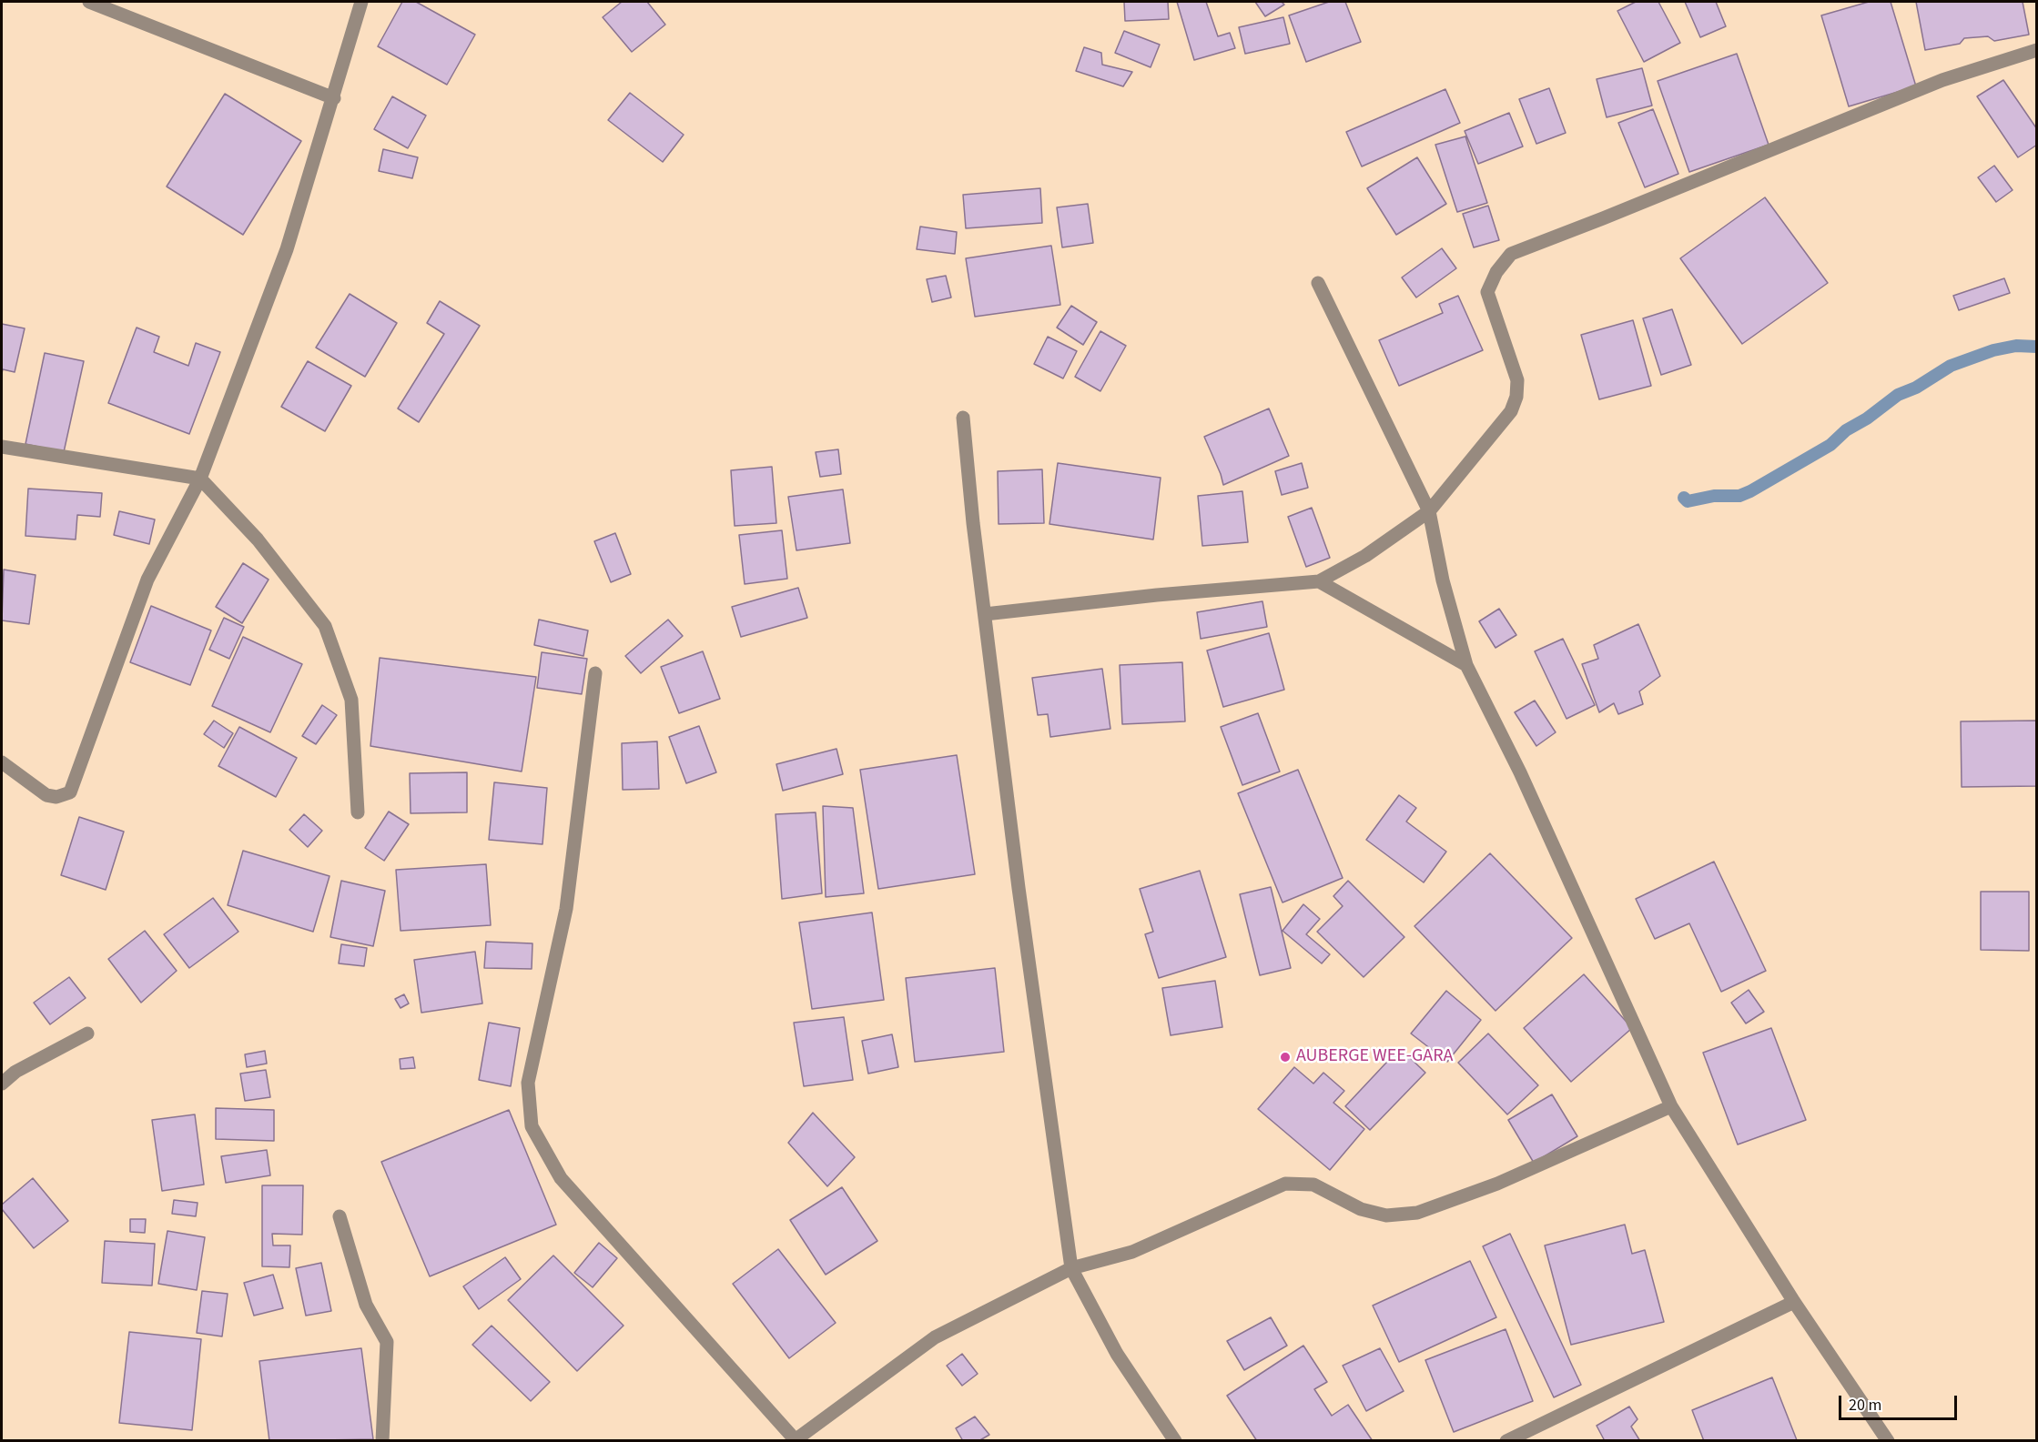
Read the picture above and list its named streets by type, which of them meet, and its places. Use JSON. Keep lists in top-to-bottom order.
{
  "places": ["AUBERGE WEE-GARA"],
  "scale_bar": "20 m"
}
